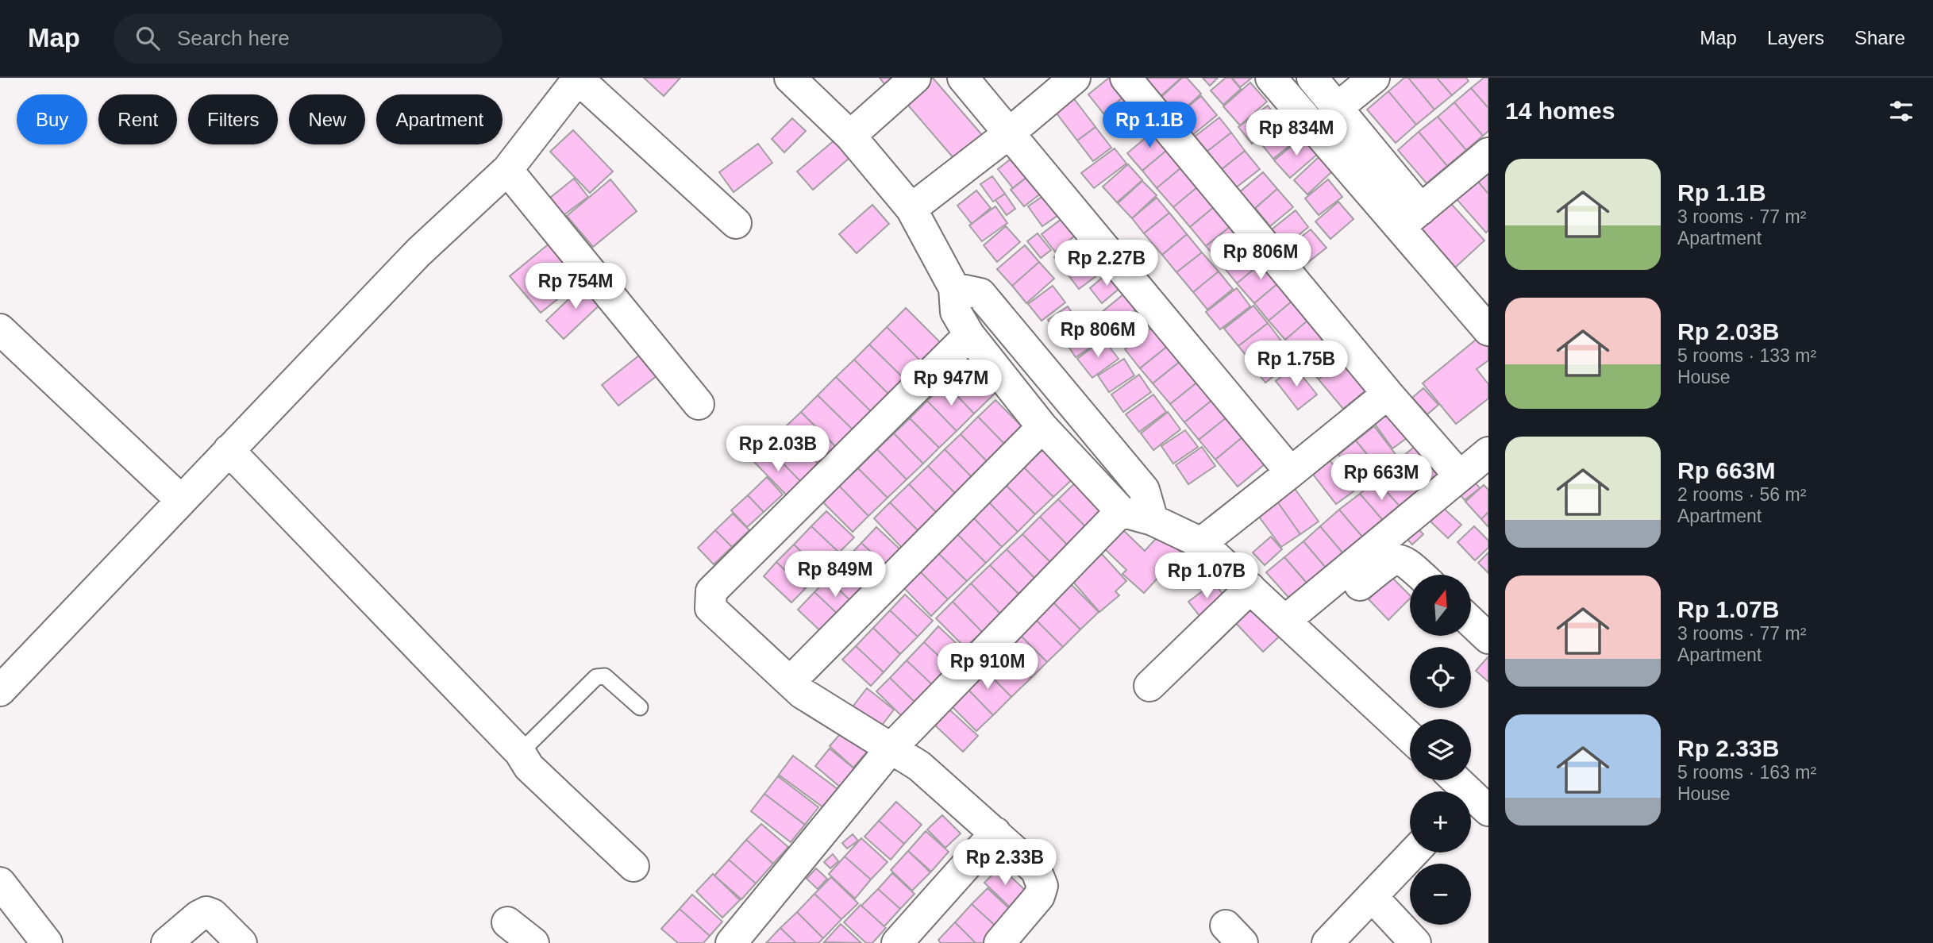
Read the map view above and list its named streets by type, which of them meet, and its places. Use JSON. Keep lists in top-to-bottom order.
{
  "north": "top",
  "page": {
    "header": "Map",
    "search": "Search here",
    "nav": ["Map", "Layers", "Share"],
    "heading": "14 homes",
    "chip": [
      "Buy",
      "Rent",
      "Filters",
      "New",
      "Apartment"
    ],
    "price": [
      "Rp 1.1B",
      "Rp 834M",
      "Rp 806M",
      "Rp 2.27B",
      "Rp 754M",
      "Rp 806M",
      "Rp 1.75B",
      "Rp 947M",
      "Rp 2.03B",
      "Rp 663M",
      "Rp 849M",
      "Rp 1.07B",
      "Rp 910M",
      "Rp 2.33B"
    ],
    "list": [
      {
        "name": "Rp 1.1B",
        "note": "3 rooms · 77 m² · Apartment"
      },
      {
        "name": "Rp 2.03B",
        "note": "5 rooms · 133 m² · House"
      },
      {
        "name": "Rp 663M",
        "note": "2 rooms · 56 m² · Apartment"
      },
      {
        "name": "Rp 1.07B",
        "note": "3 rooms · 77 m² · Apartment"
      },
      {
        "name": "Rp 2.33B",
        "note": "5 rooms · 163 m² · House"
      }
    ],
    "map_buttons": ["+", "−"]
  }
}
